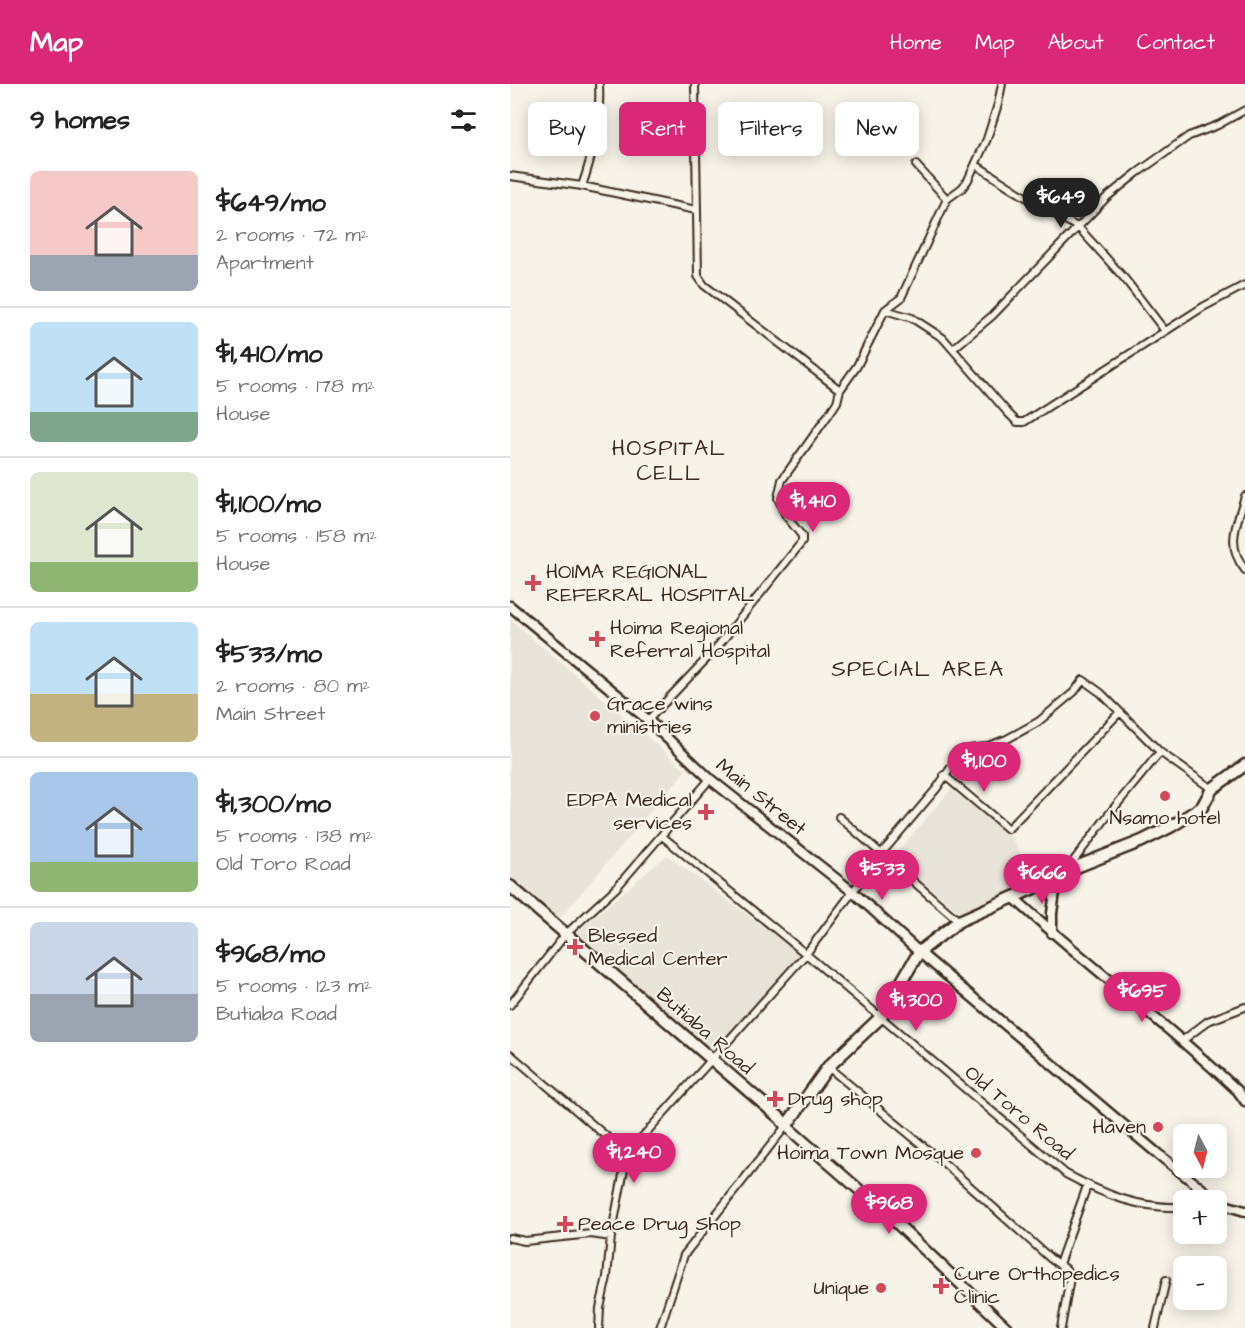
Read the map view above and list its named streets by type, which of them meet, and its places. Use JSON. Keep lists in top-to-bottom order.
{
  "streets": {
    "main road": ["Butiaba Road"],
    "street": ["Main Street", "Old Toro Road"]
  },
  "districts": ["HOSPITAL CELL", "SPECIAL AREA"],
  "places": {
    "health": [
      "HOIMA REGIONAL REFERRAL HOSPITAL",
      "Hoima Regional Referral Hospital",
      "EDPA Medical services",
      "Blessed Medical Center",
      "Drug shop",
      "Peace Drug Shop",
      "Cure Orthopedics Clinic"
    ],
    "other": [
      "Grace wins ministries",
      "Nsamo hotel",
      "Haven",
      "Hoima Town Mosque",
      "Unique"
    ]
  },
  "north": "bottom",
  "page": {
    "header": "Map",
    "nav": [
      "Home",
      "Map",
      "About",
      "Contact"
    ],
    "heading": "9 homes",
    "chip": [
      "Buy",
      "Rent",
      "Filters",
      "New"
    ],
    "list": [
      {
        "name": "$649/mo",
        "note": "2 rooms · 72 m² · Apartment"
      },
      {
        "name": "$1,410/mo",
        "note": "5 rooms · 178 m² · House"
      },
      {
        "name": "$1,100/mo",
        "note": "5 rooms · 158 m² · House"
      },
      {
        "name": "$533/mo",
        "note": "2 rooms · 80 m² · Main Street"
      },
      {
        "name": "$1,300/mo",
        "note": "5 rooms · 138 m² · Old Toro Road"
      },
      {
        "name": "$968/mo",
        "note": "5 rooms · 123 m² · Butiaba Road"
      }
    ],
    "price": [
      "$649",
      "$1,410",
      "$1,100",
      "$533",
      "$666",
      "$695",
      "$1,300",
      "$1,240",
      "$968"
    ],
    "map_buttons": ["+", "−"]
  }
}
